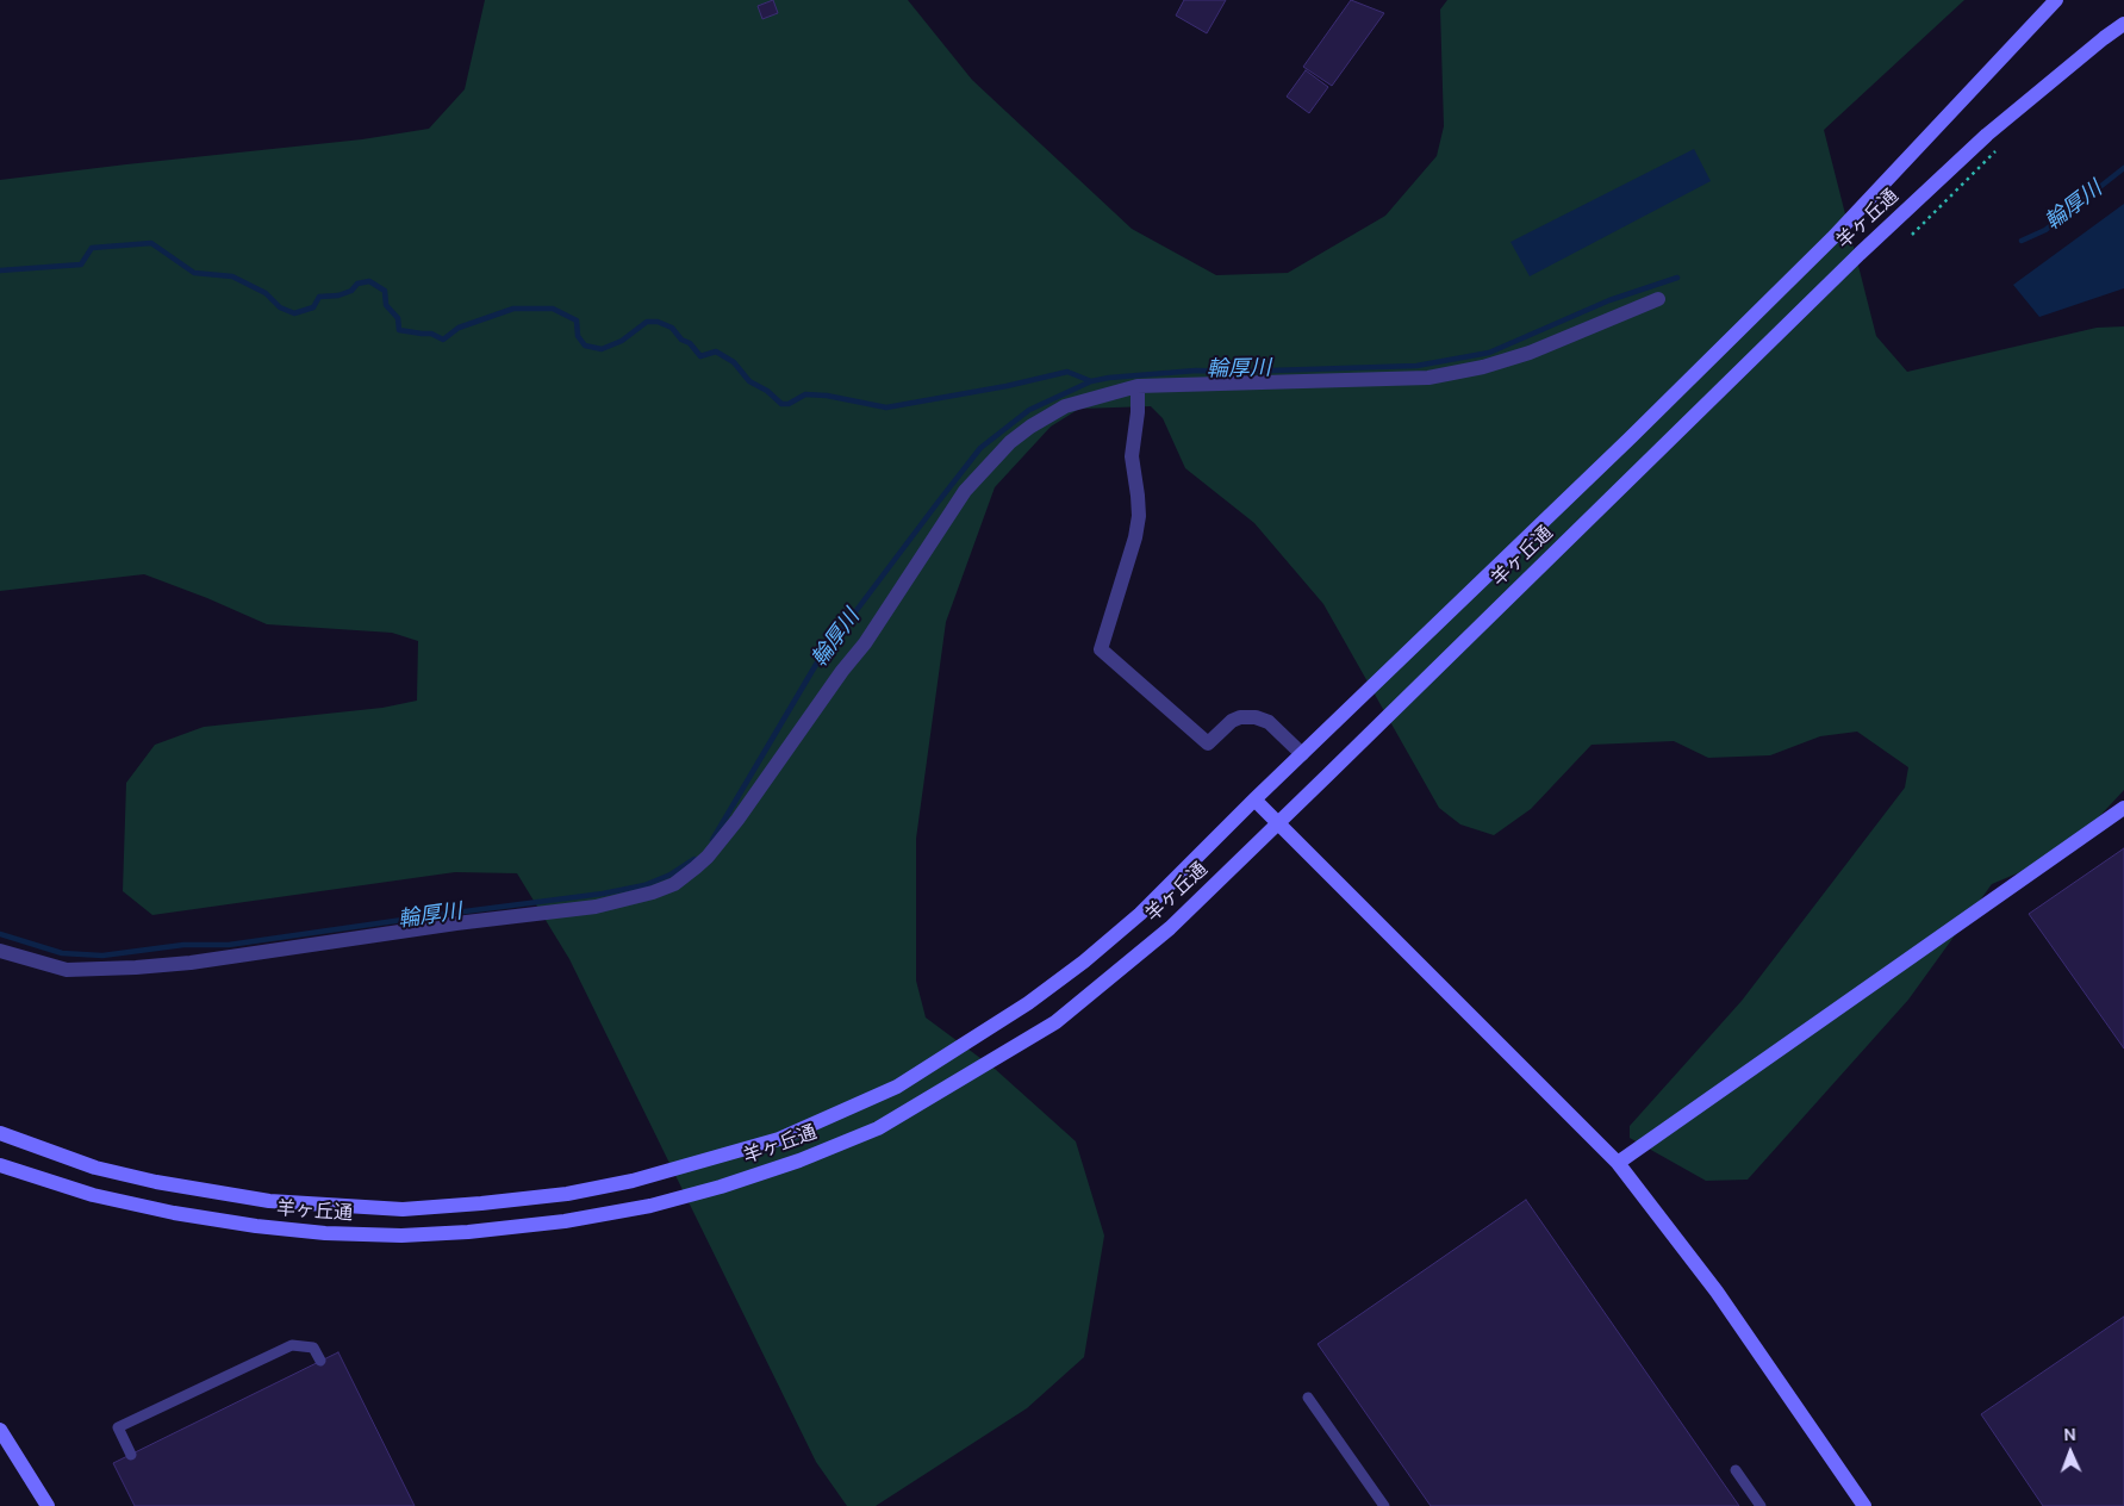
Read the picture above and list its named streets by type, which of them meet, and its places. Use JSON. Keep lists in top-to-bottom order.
{
  "streets": {
    "main road": ["羊ヶ丘通"]
  },
  "water": ["輪厚川"],
  "north": "top"
}
